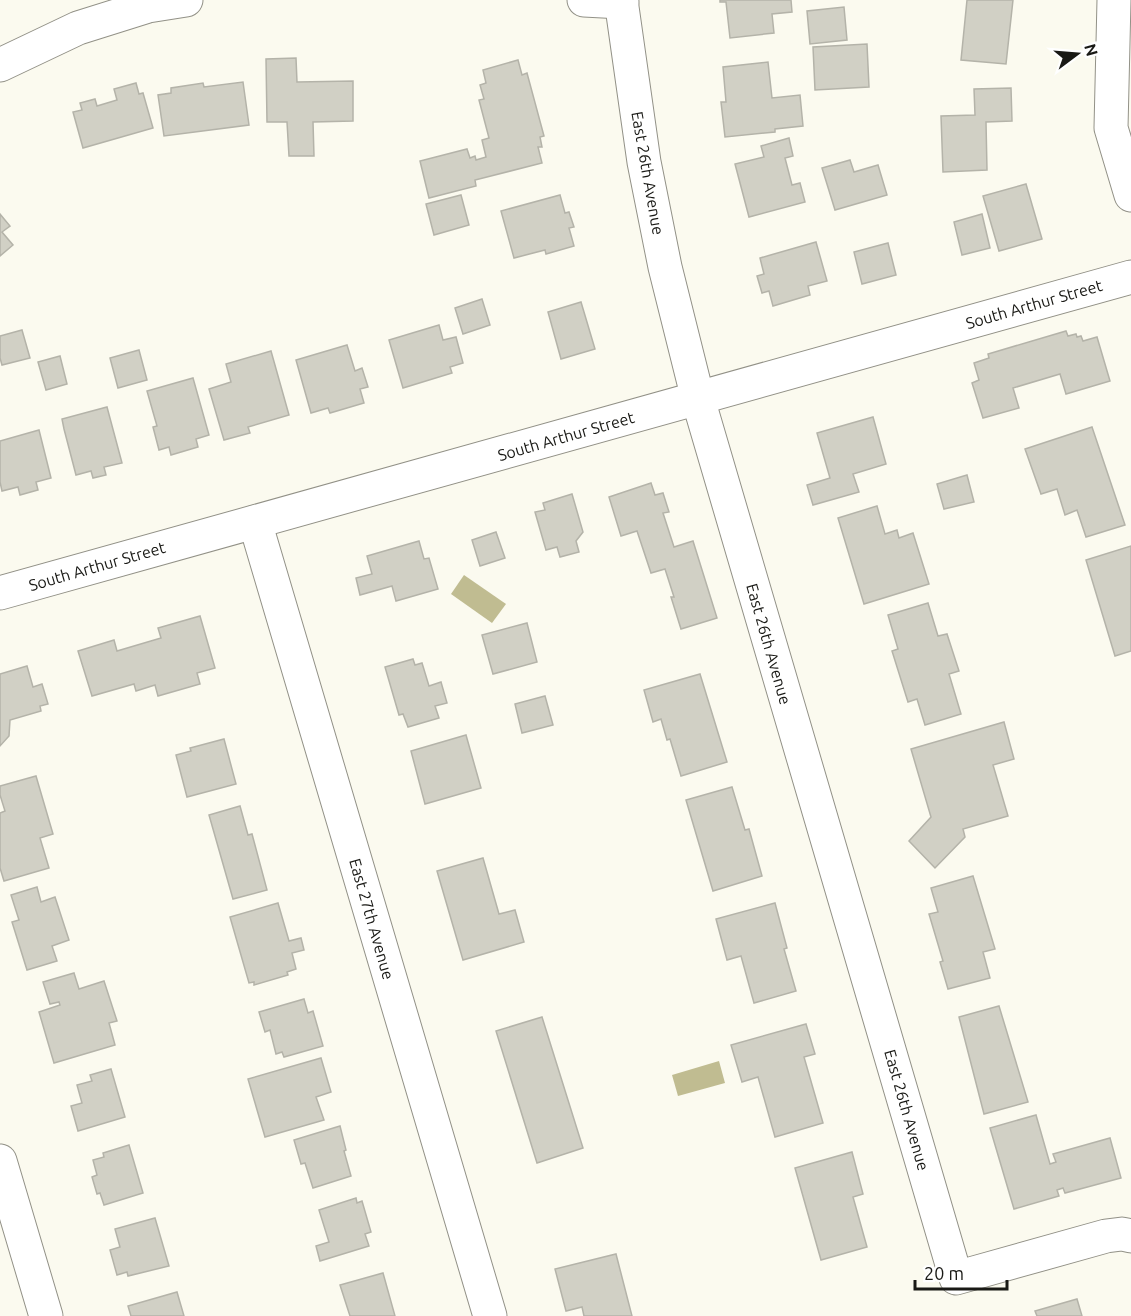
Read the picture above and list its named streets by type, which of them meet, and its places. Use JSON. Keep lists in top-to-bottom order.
{
  "streets": {
    "street": ["East 26th Avenue", "South Arthur Street", "East 27th Avenue"]
  },
  "crossings": [
    ["East 26th Avenue", "South Arthur Street"],
    ["South Arthur Street", "East 27th Avenue"]
  ],
  "scale_bar": "20 m",
  "north": "right"
}
